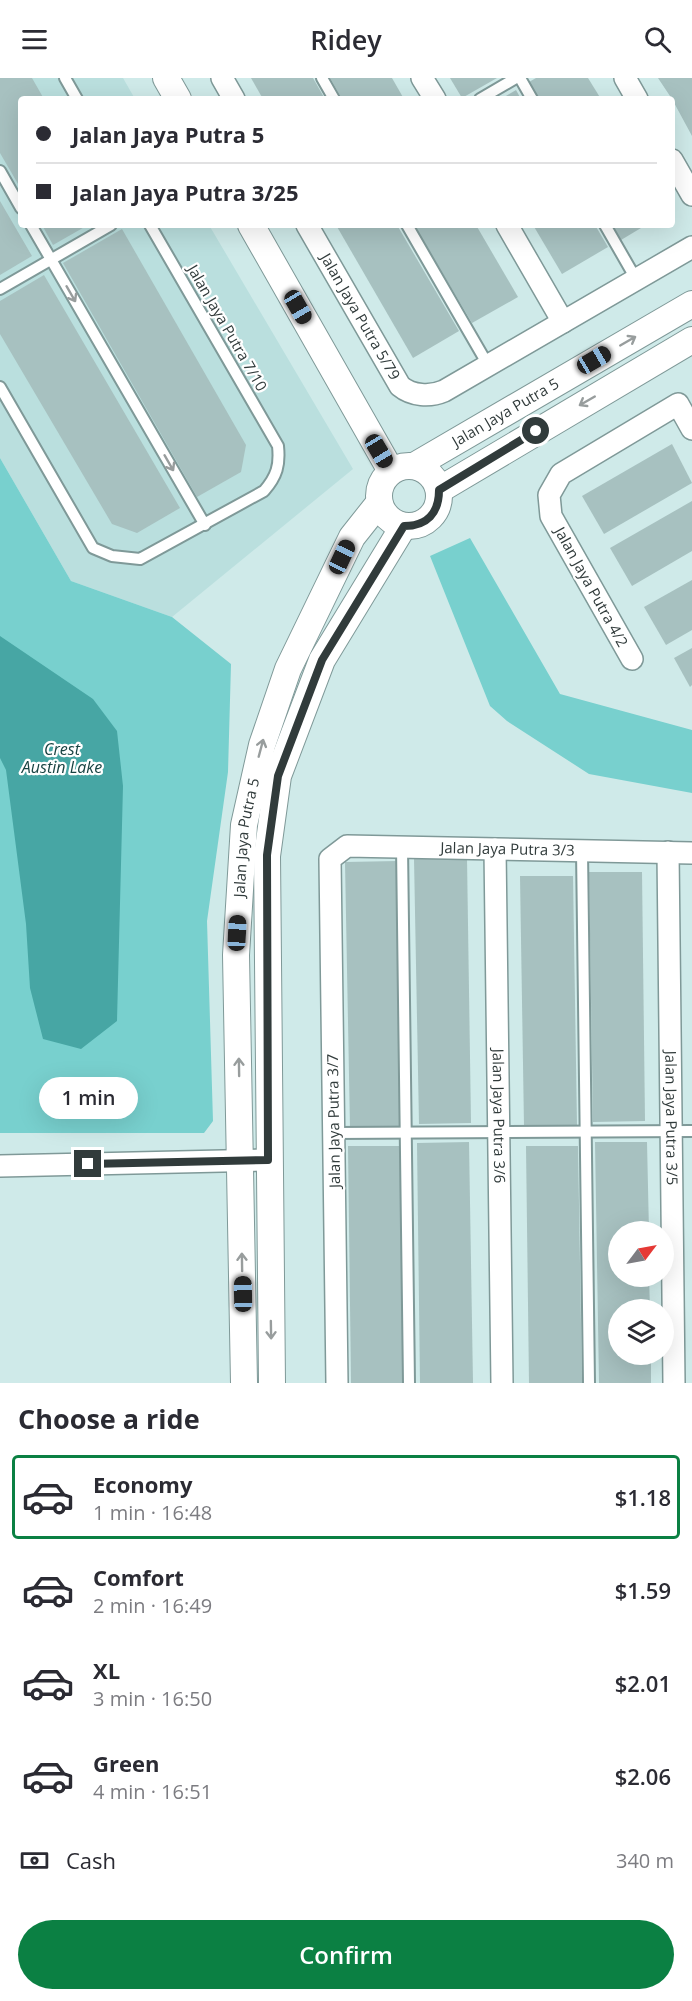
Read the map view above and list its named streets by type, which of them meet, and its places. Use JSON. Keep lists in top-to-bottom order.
{
  "streets": {
    "street": [
      "Jalan Jaya Putra 5/79",
      "Jalan Jaya Putra 5",
      "Jalan Jaya Putra 4/2",
      "Jalan Jaya Putra 3/3",
      "Jalan Jaya Putra 3/6",
      "Jalan Jaya Putra 3/5",
      "Jalan Jaya Putra 3/7"
    ],
    "lane": ["Jalan Jaya Putra 7/10"]
  },
  "crossings": [
    ["Jalan Jaya Putra 3/3", "Jalan Jaya Putra 3/6"],
    ["Jalan Jaya Putra 3/3", "Jalan Jaya Putra 3/5"],
    ["Jalan Jaya Putra 3/3", "Jalan Jaya Putra 3/7"]
  ],
  "water": ["Crest Austin Lake"],
  "north": "top right",
  "page": {
    "header": "Ridey",
    "banner": ["Jalan Jaya Putra 5", "Jalan Jaya Putra 3/25"],
    "bubble": "1 min",
    "heading": "Choose a ride",
    "list": [
      {
        "name": "Economy",
        "note": "1 min · 16:48",
        "value": "$1.18"
      },
      {
        "name": "Comfort",
        "note": "2 min · 16:49",
        "value": "$1.59"
      },
      {
        "name": "XL",
        "note": "3 min · 16:50",
        "value": "$2.01"
      },
      {
        "name": "Green",
        "note": "4 min · 16:51",
        "value": "$2.06"
      }
    ],
    "pay": ["Cash", "340 m"],
    "buttons": "Confirm"
  }
}
